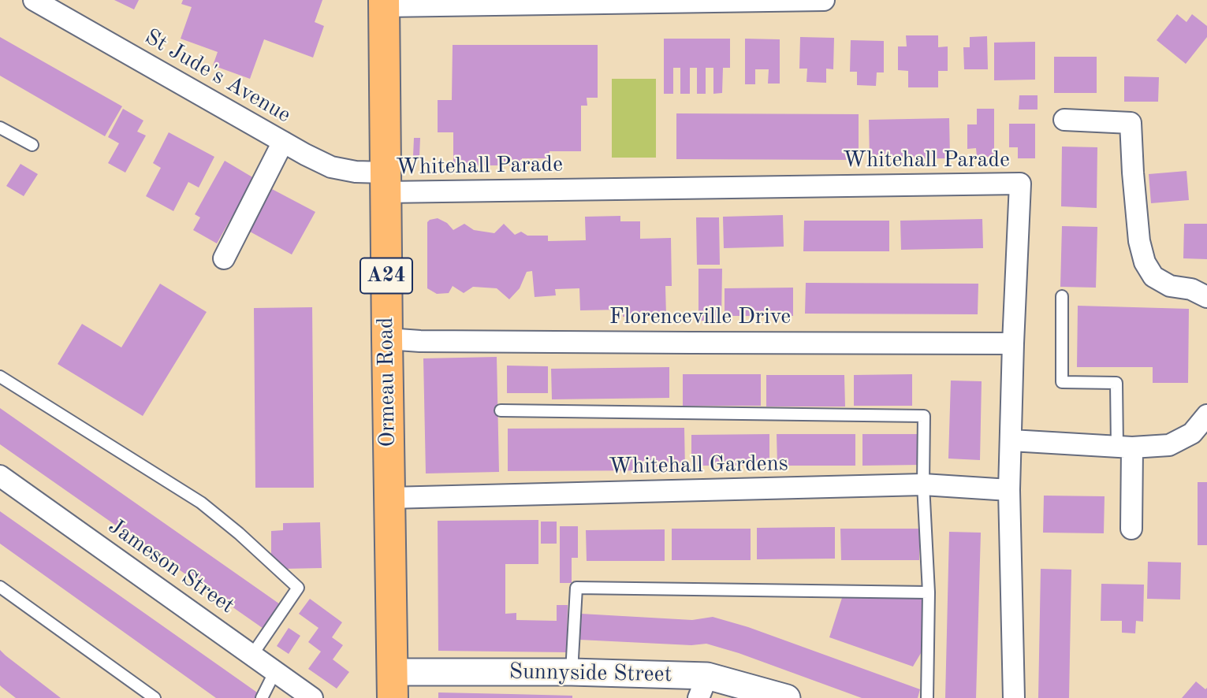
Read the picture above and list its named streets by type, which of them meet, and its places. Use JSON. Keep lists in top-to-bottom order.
{
  "streets": {
    "main road": ["A24", "Ormeau Road"],
    "street": [
      "St Jude's Avenue",
      "Whitehall Parade",
      "Florenceville Drive",
      "Whitehall Gardens",
      "Jameson Street",
      "Sunnyside Street"
    ]
  },
  "crossings": [
    ["St Jude's Avenue", "Whitehall Parade"],
    ["St Jude's Avenue", "Ormeau Road"],
    ["Whitehall Parade", "Florenceville Drive"],
    ["Whitehall Parade", "Ormeau Road"],
    ["Whitehall Parade", "Whitehall Gardens"],
    ["Florenceville Drive", "Ormeau Road"],
    ["Ormeau Road", "Whitehall Gardens"],
    ["Ormeau Road", "Sunnyside Street"]
  ]
}
